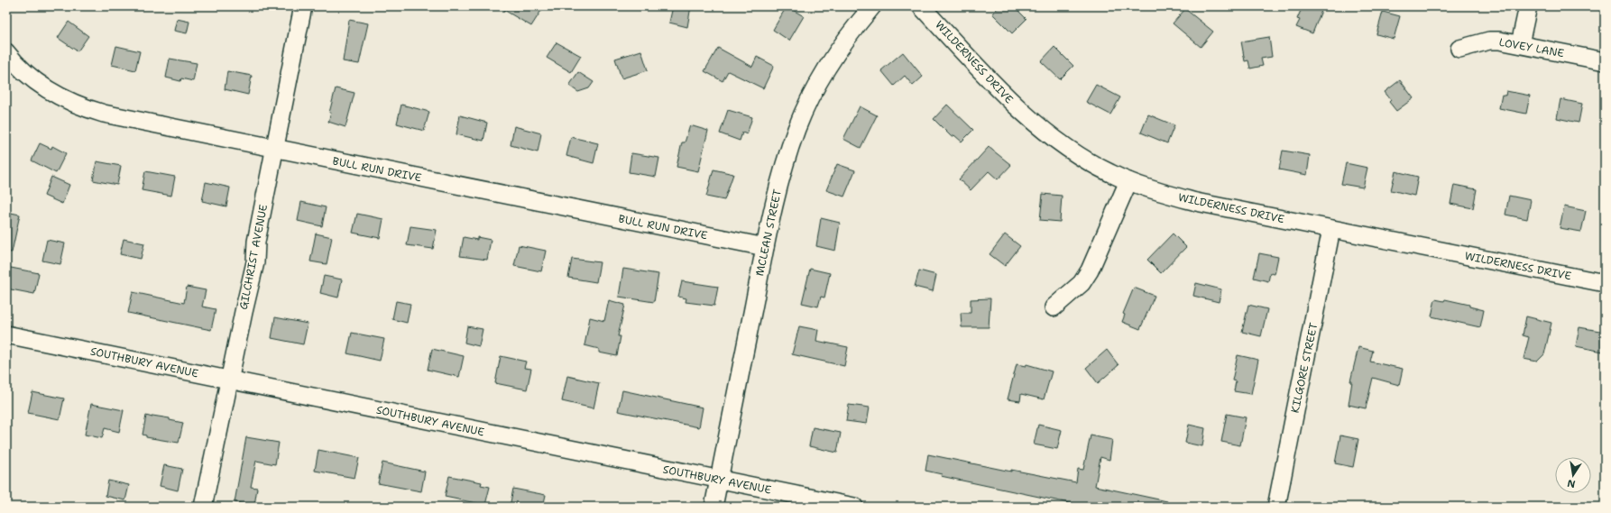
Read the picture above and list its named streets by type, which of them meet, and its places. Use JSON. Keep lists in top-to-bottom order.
{
  "streets": {
    "street": [
      "LOVEY LANE",
      "WILDERNESS DRIVE",
      "BULL RUN DRIVE",
      "MCLEAN STREET",
      "GILCHRIST AVENUE",
      "SOUTHBURY AVENUE",
      "KILGORE STREET"
    ]
  },
  "crossings": [
    ["WILDERNESS DRIVE", "KILGORE STREET"],
    ["BULL RUN DRIVE", "MCLEAN STREET"],
    ["BULL RUN DRIVE", "GILCHRIST AVENUE"],
    ["MCLEAN STREET", "SOUTHBURY AVENUE"],
    ["GILCHRIST AVENUE", "SOUTHBURY AVENUE"]
  ],
  "north": "bottom"
}
